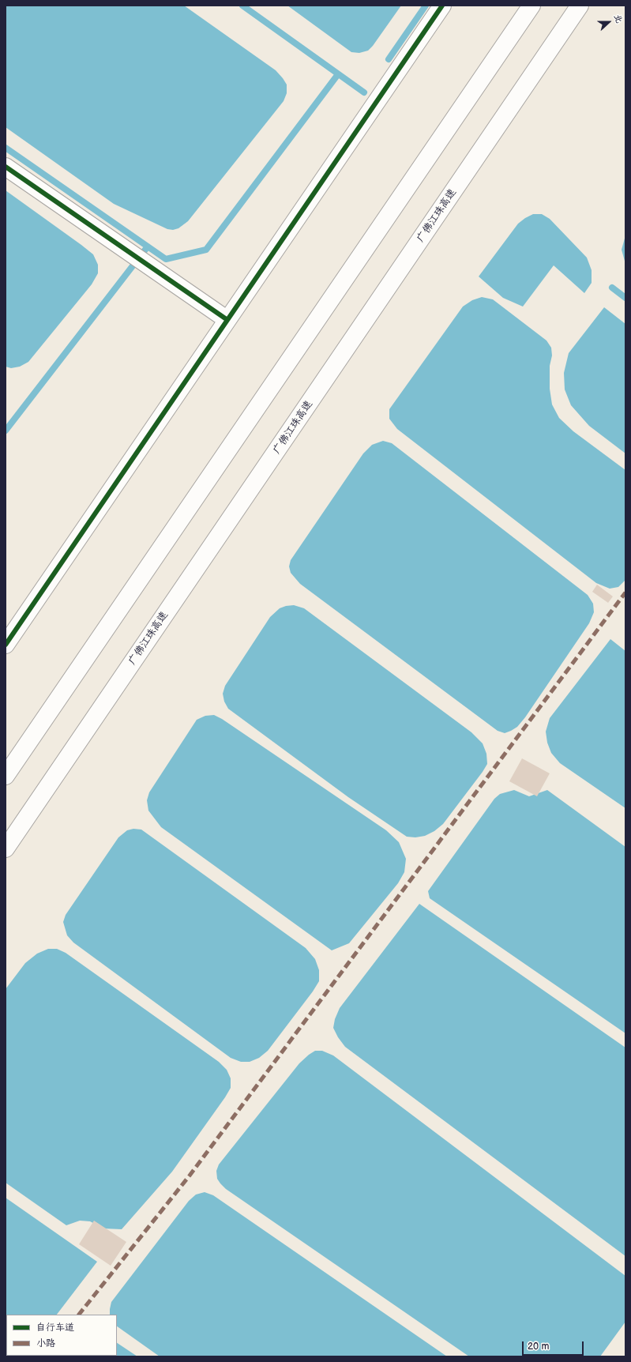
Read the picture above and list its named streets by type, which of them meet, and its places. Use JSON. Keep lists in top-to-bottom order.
{
  "streets": {
    "main road": ["广佛江珠高速"]
  },
  "legend": ["自行车道", "小路"],
  "scale_bar": "20 m",
  "north": "right"
}
